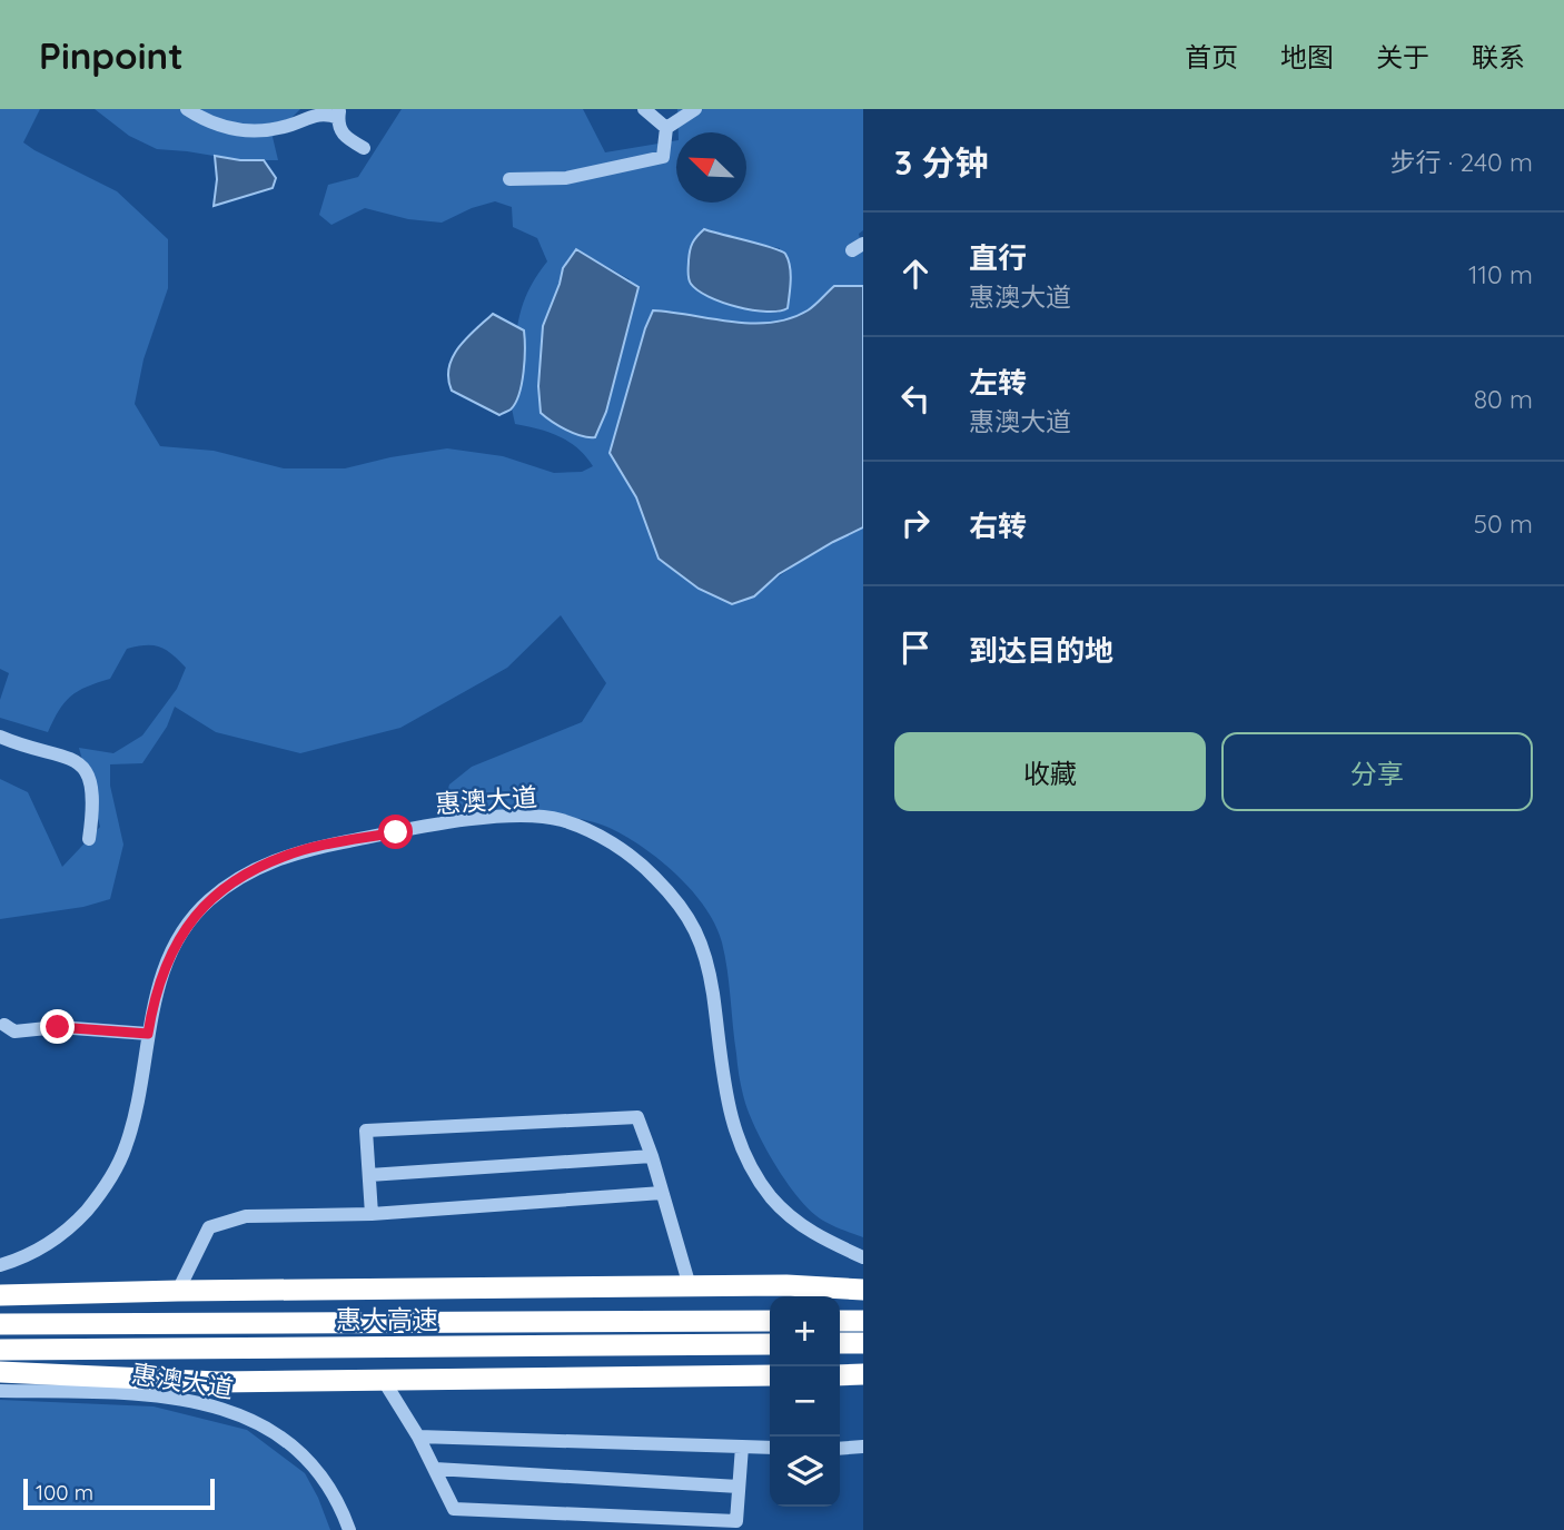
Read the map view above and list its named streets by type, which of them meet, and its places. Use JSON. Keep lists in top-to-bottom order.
{
  "streets": {
    "highway": ["惠大高速"],
    "street": ["惠澳大道"]
  },
  "scale_bar": "100 m",
  "north": "top left",
  "page": {
    "header": "Pinpoint",
    "nav": [
      "首页",
      "地图",
      "关于",
      "联系"
    ],
    "heading": ["3 分钟", "步行 · 240 m"],
    "list": [
      ["直行", "惠澳大道", "110 m"],
      ["左转", "惠澳大道", "80 m"],
      ["右转", "50 m"],
      "到达目的地"
    ],
    "buttons": ["收藏", "分享"],
    "map_buttons": ["+", "−"],
    "scale": "100 m"
  }
}
